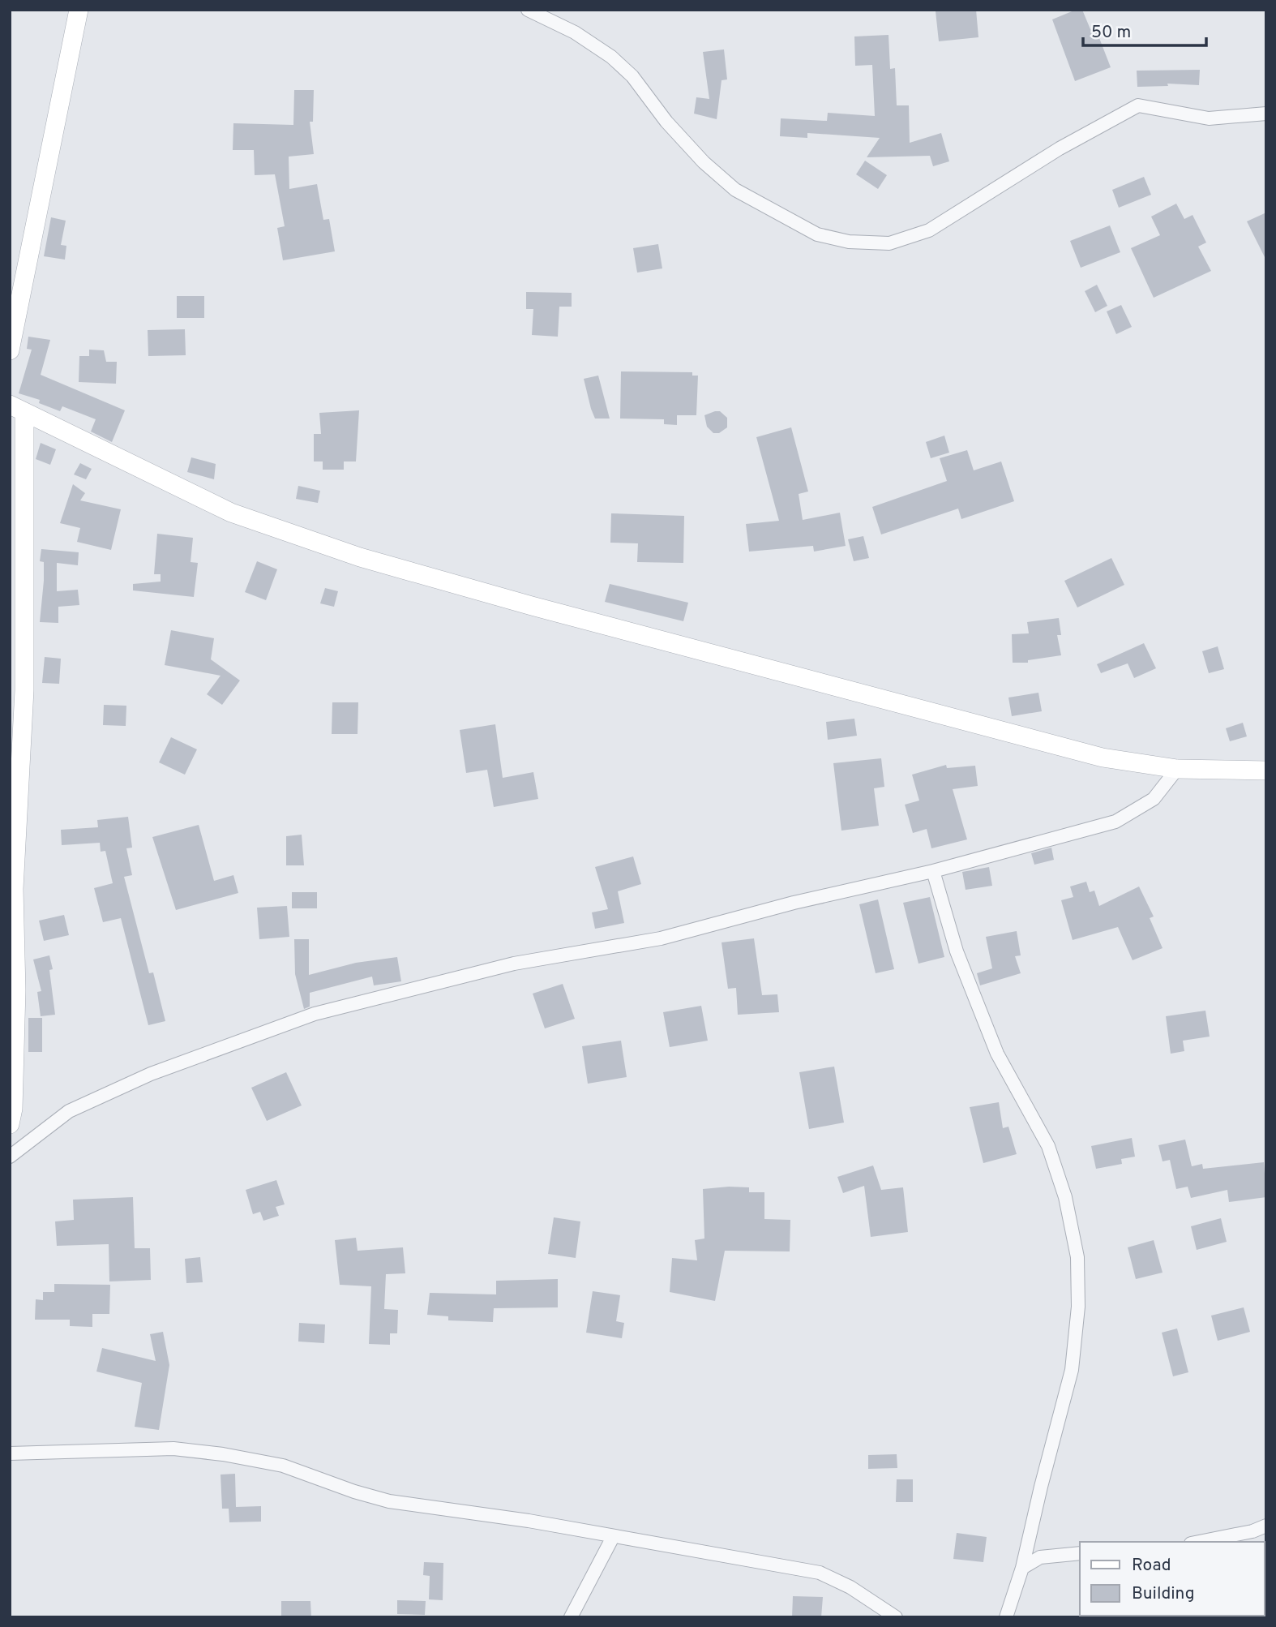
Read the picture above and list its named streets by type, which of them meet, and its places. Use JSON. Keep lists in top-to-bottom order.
{
  "legend": ["Road", "Building"],
  "scale_bar": "50 m"
}
